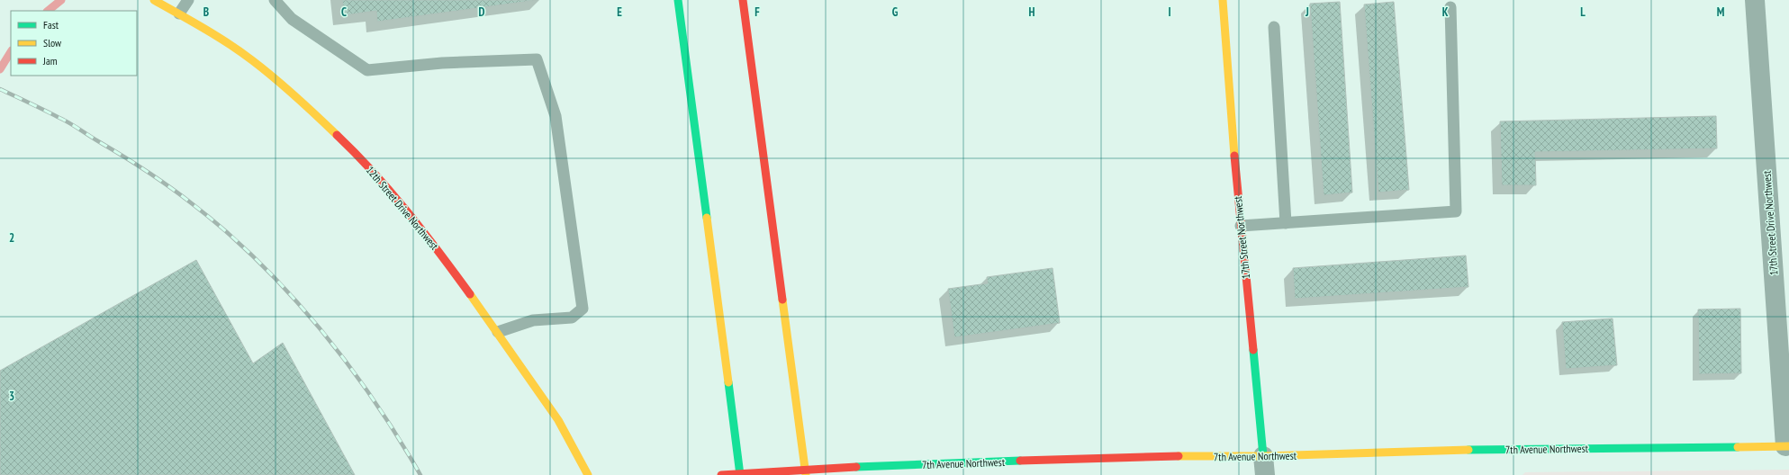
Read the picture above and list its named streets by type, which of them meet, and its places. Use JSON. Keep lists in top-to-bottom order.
{
  "streets": {
    "main road": ["12th Street Drive Northwest", "17th Street Northwest", "7th Avenue Northwest"],
    "street": ["17th Street Drive Northwest"]
  },
  "crossings": [
    ["17th Street Drive Northwest", "7th Avenue Northwest"],
    ["17th Street Northwest", "7th Avenue Northwest"]
  ],
  "legend": ["Fast", "Slow", "Jam"],
  "grid": {
    "columns": [
      "B",
      "C",
      "D",
      "E",
      "F",
      "G",
      "H",
      "I",
      "J",
      "K",
      "L",
      "M"
    ],
    "rows": ["2", "3"]
  }
}
